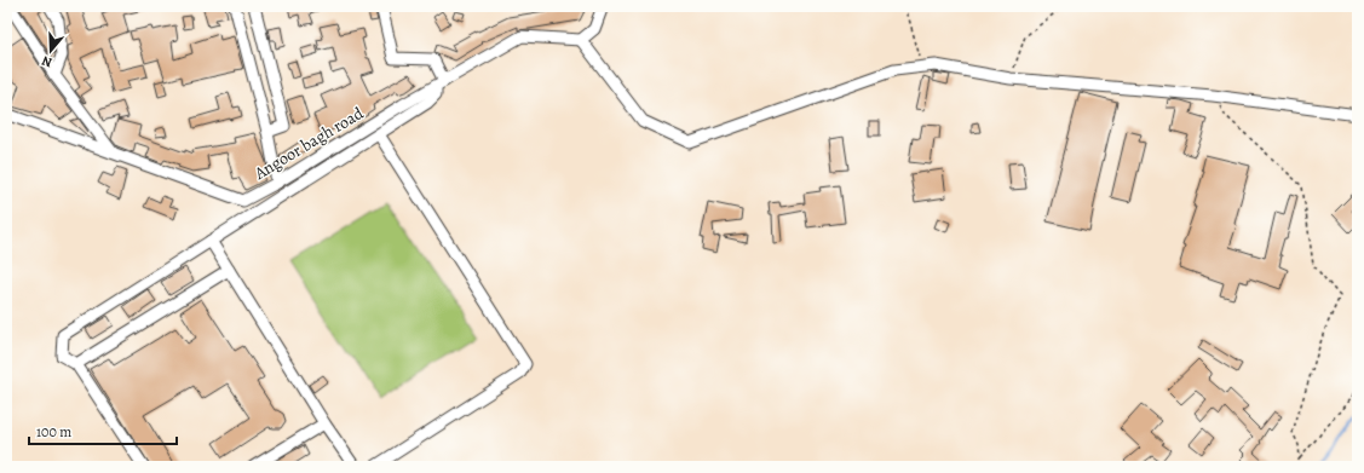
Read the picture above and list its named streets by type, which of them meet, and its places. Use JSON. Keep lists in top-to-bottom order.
{
  "streets": {
    "street": ["Angoor bagh road"]
  },
  "scale_bar": "100 m",
  "north": "bottom"
}
